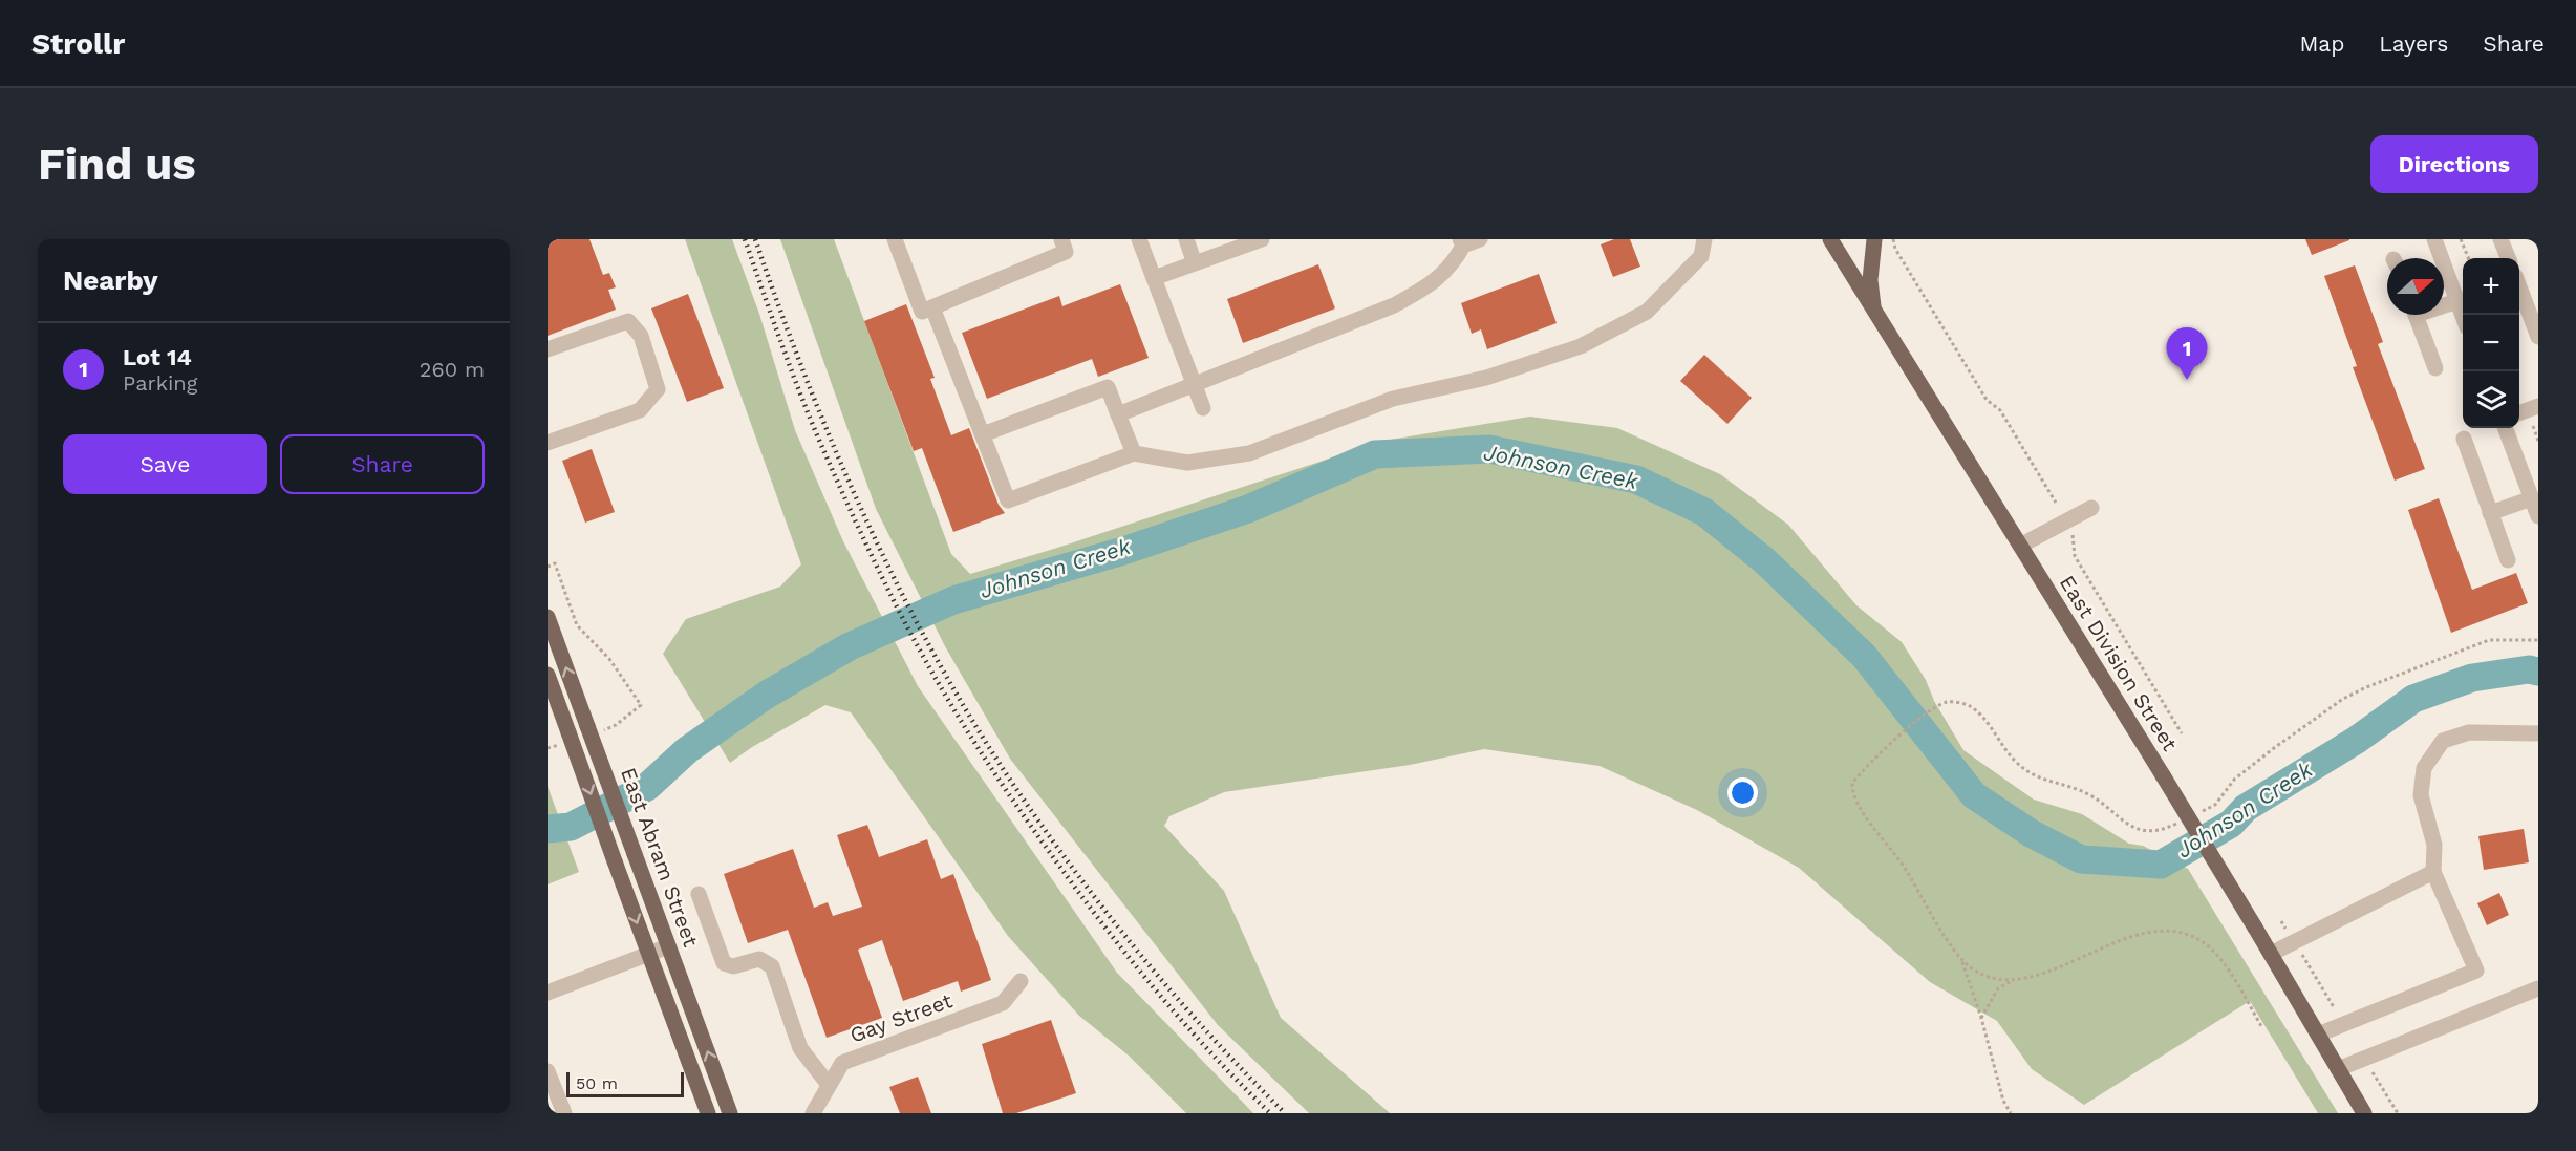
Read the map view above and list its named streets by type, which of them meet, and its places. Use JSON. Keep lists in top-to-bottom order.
{
  "streets": {
    "main road": ["East Division Street", "East Abram Street"],
    "street": ["Gay Street"]
  },
  "water": ["Johnson Creek"],
  "scale_bar": "50 m",
  "north": "right",
  "page": {
    "header": "Strollr",
    "nav": ["Map", "Layers", "Share"],
    "buttons": [
      "Directions",
      ["Save", "Share"]
    ],
    "title": "Find us",
    "heading": "Nearby",
    "map_buttons": ["+", "−"],
    "list": [
      {
        "mark": "1",
        "name": "Lot 14",
        "note": "Parking",
        "value": "260 m"
      }
    ],
    "pins": "1",
    "scale": "50 m"
  }
}
